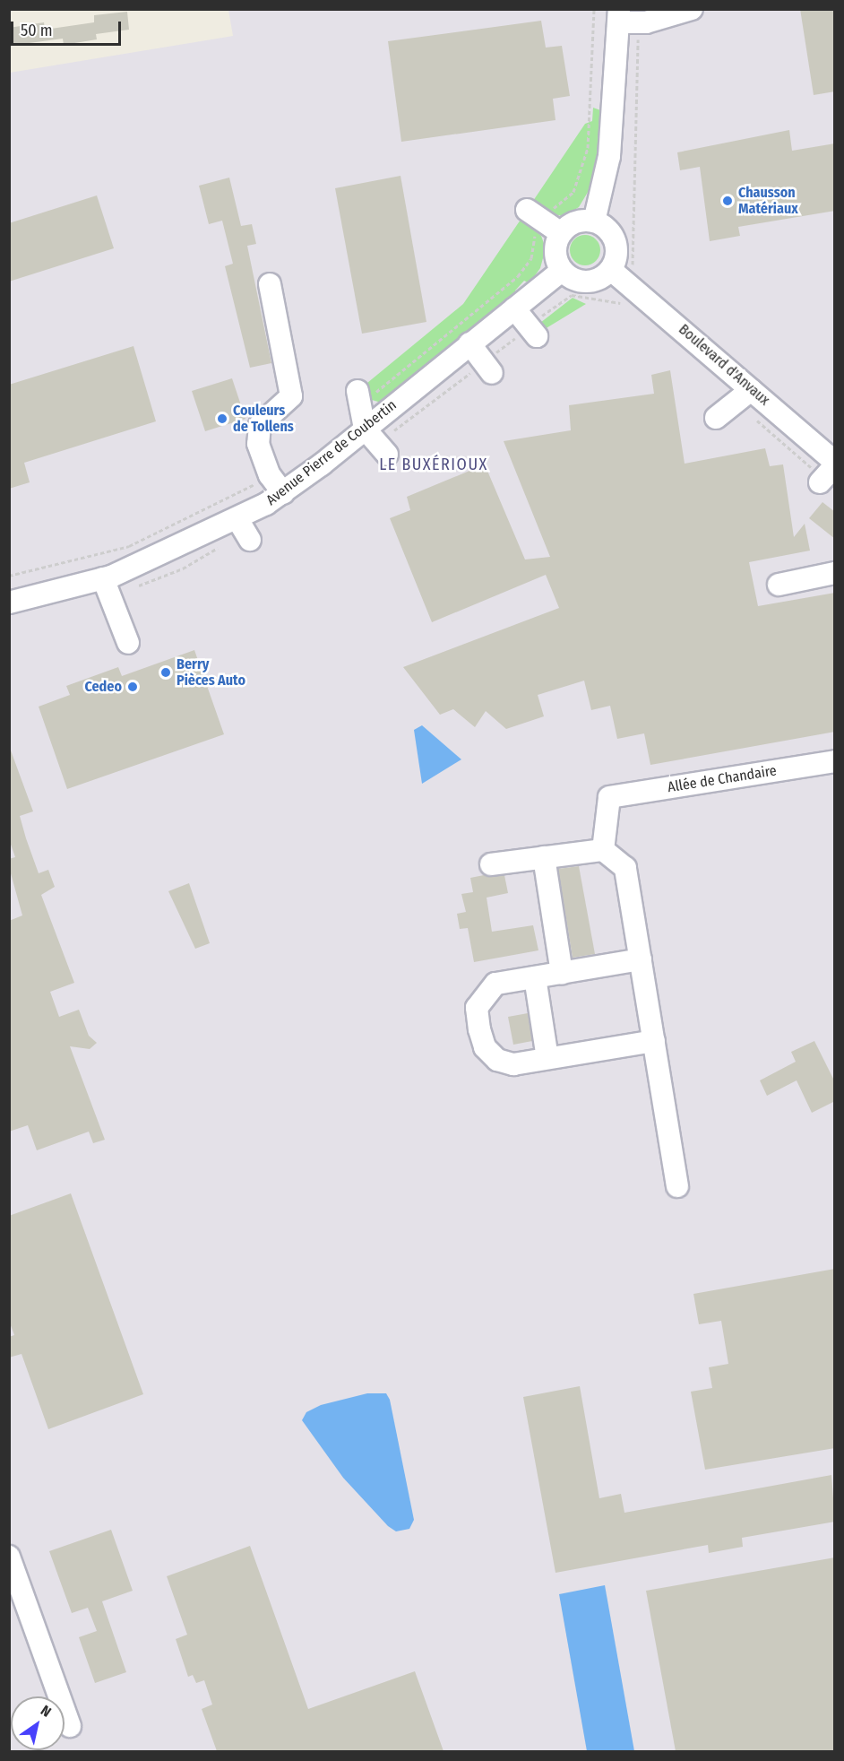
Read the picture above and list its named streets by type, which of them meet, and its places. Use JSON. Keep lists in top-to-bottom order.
{
  "streets": {
    "street": ["Boulevard d'Anvaux", "Avenue Pierre de Coubertin", "Allée de Chandaire"]
  },
  "crossings": [
    ["Boulevard d'Anvaux", "Avenue Pierre de Coubertin"]
  ],
  "districts": ["LE BUXÉRIOUX"],
  "places": [
    "Chausson Matériaux",
    "Couleurs de Tollens",
    "Berry Pièces Auto",
    "Cedeo"
  ],
  "scale_bar": "50 m",
  "north": "top right"
}
